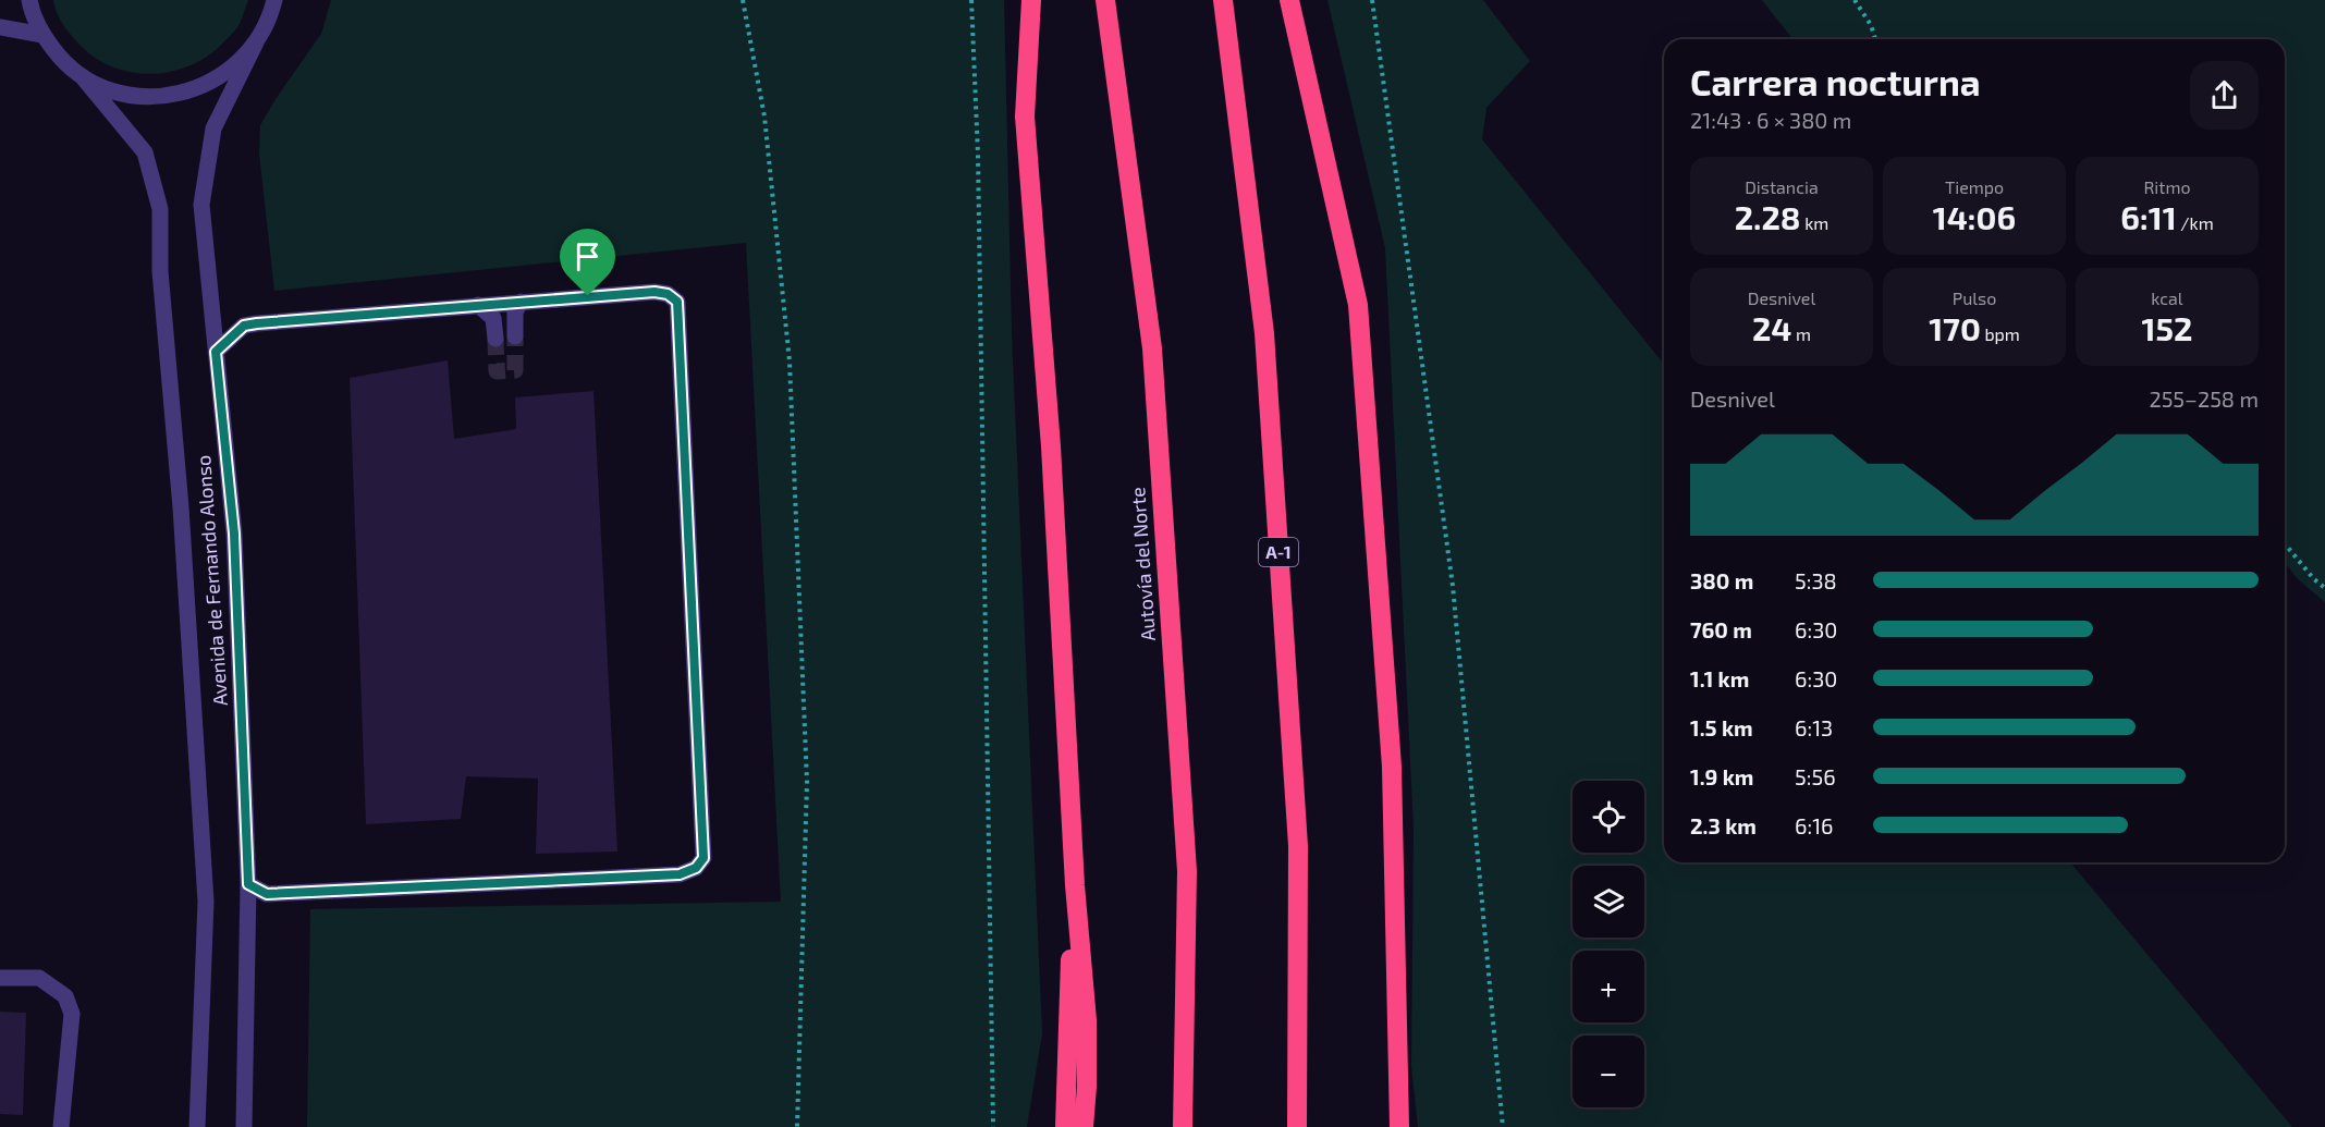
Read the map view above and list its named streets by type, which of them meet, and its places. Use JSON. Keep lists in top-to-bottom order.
{
  "streets": {
    "highway": ["A-1", "Autovía del Norte"],
    "street": ["Avenida de Fernando Alonso"]
  },
  "page": {
    "heading": ["Carrera nocturna", "21:43 · 6 × 380 m"],
    "stats": [
      ["Distancia", "2.28 km"],
      ["Tiempo", "14:06"],
      ["Ritmo", "6:11 /km"],
      ["Desnivel", "24 m"],
      ["Pulso", "170 bpm"],
      ["kcal", "152"]
    ],
    "chart": ["Desnivel", "255–258 m"],
    "list": [
      {
        "name": "380 m",
        "note": "5:38"
      },
      {
        "name": "760 m",
        "note": "6:30"
      },
      {
        "name": "1.1 km",
        "note": "6:30"
      },
      {
        "name": "1.5 km",
        "note": "6:13"
      },
      {
        "name": "1.9 km",
        "note": "5:56"
      },
      {
        "name": "2.3 km",
        "note": "6:16"
      }
    ],
    "map_buttons": ["+", "−"]
  }
}
